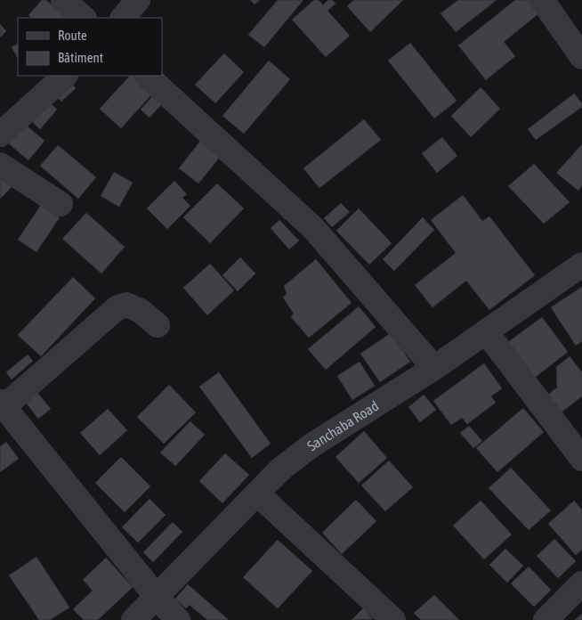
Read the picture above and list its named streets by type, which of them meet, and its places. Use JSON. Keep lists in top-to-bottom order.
{
  "streets": {
    "street": ["Sanchaba Road"]
  },
  "legend": ["Route", "Bâtiment"]
}
